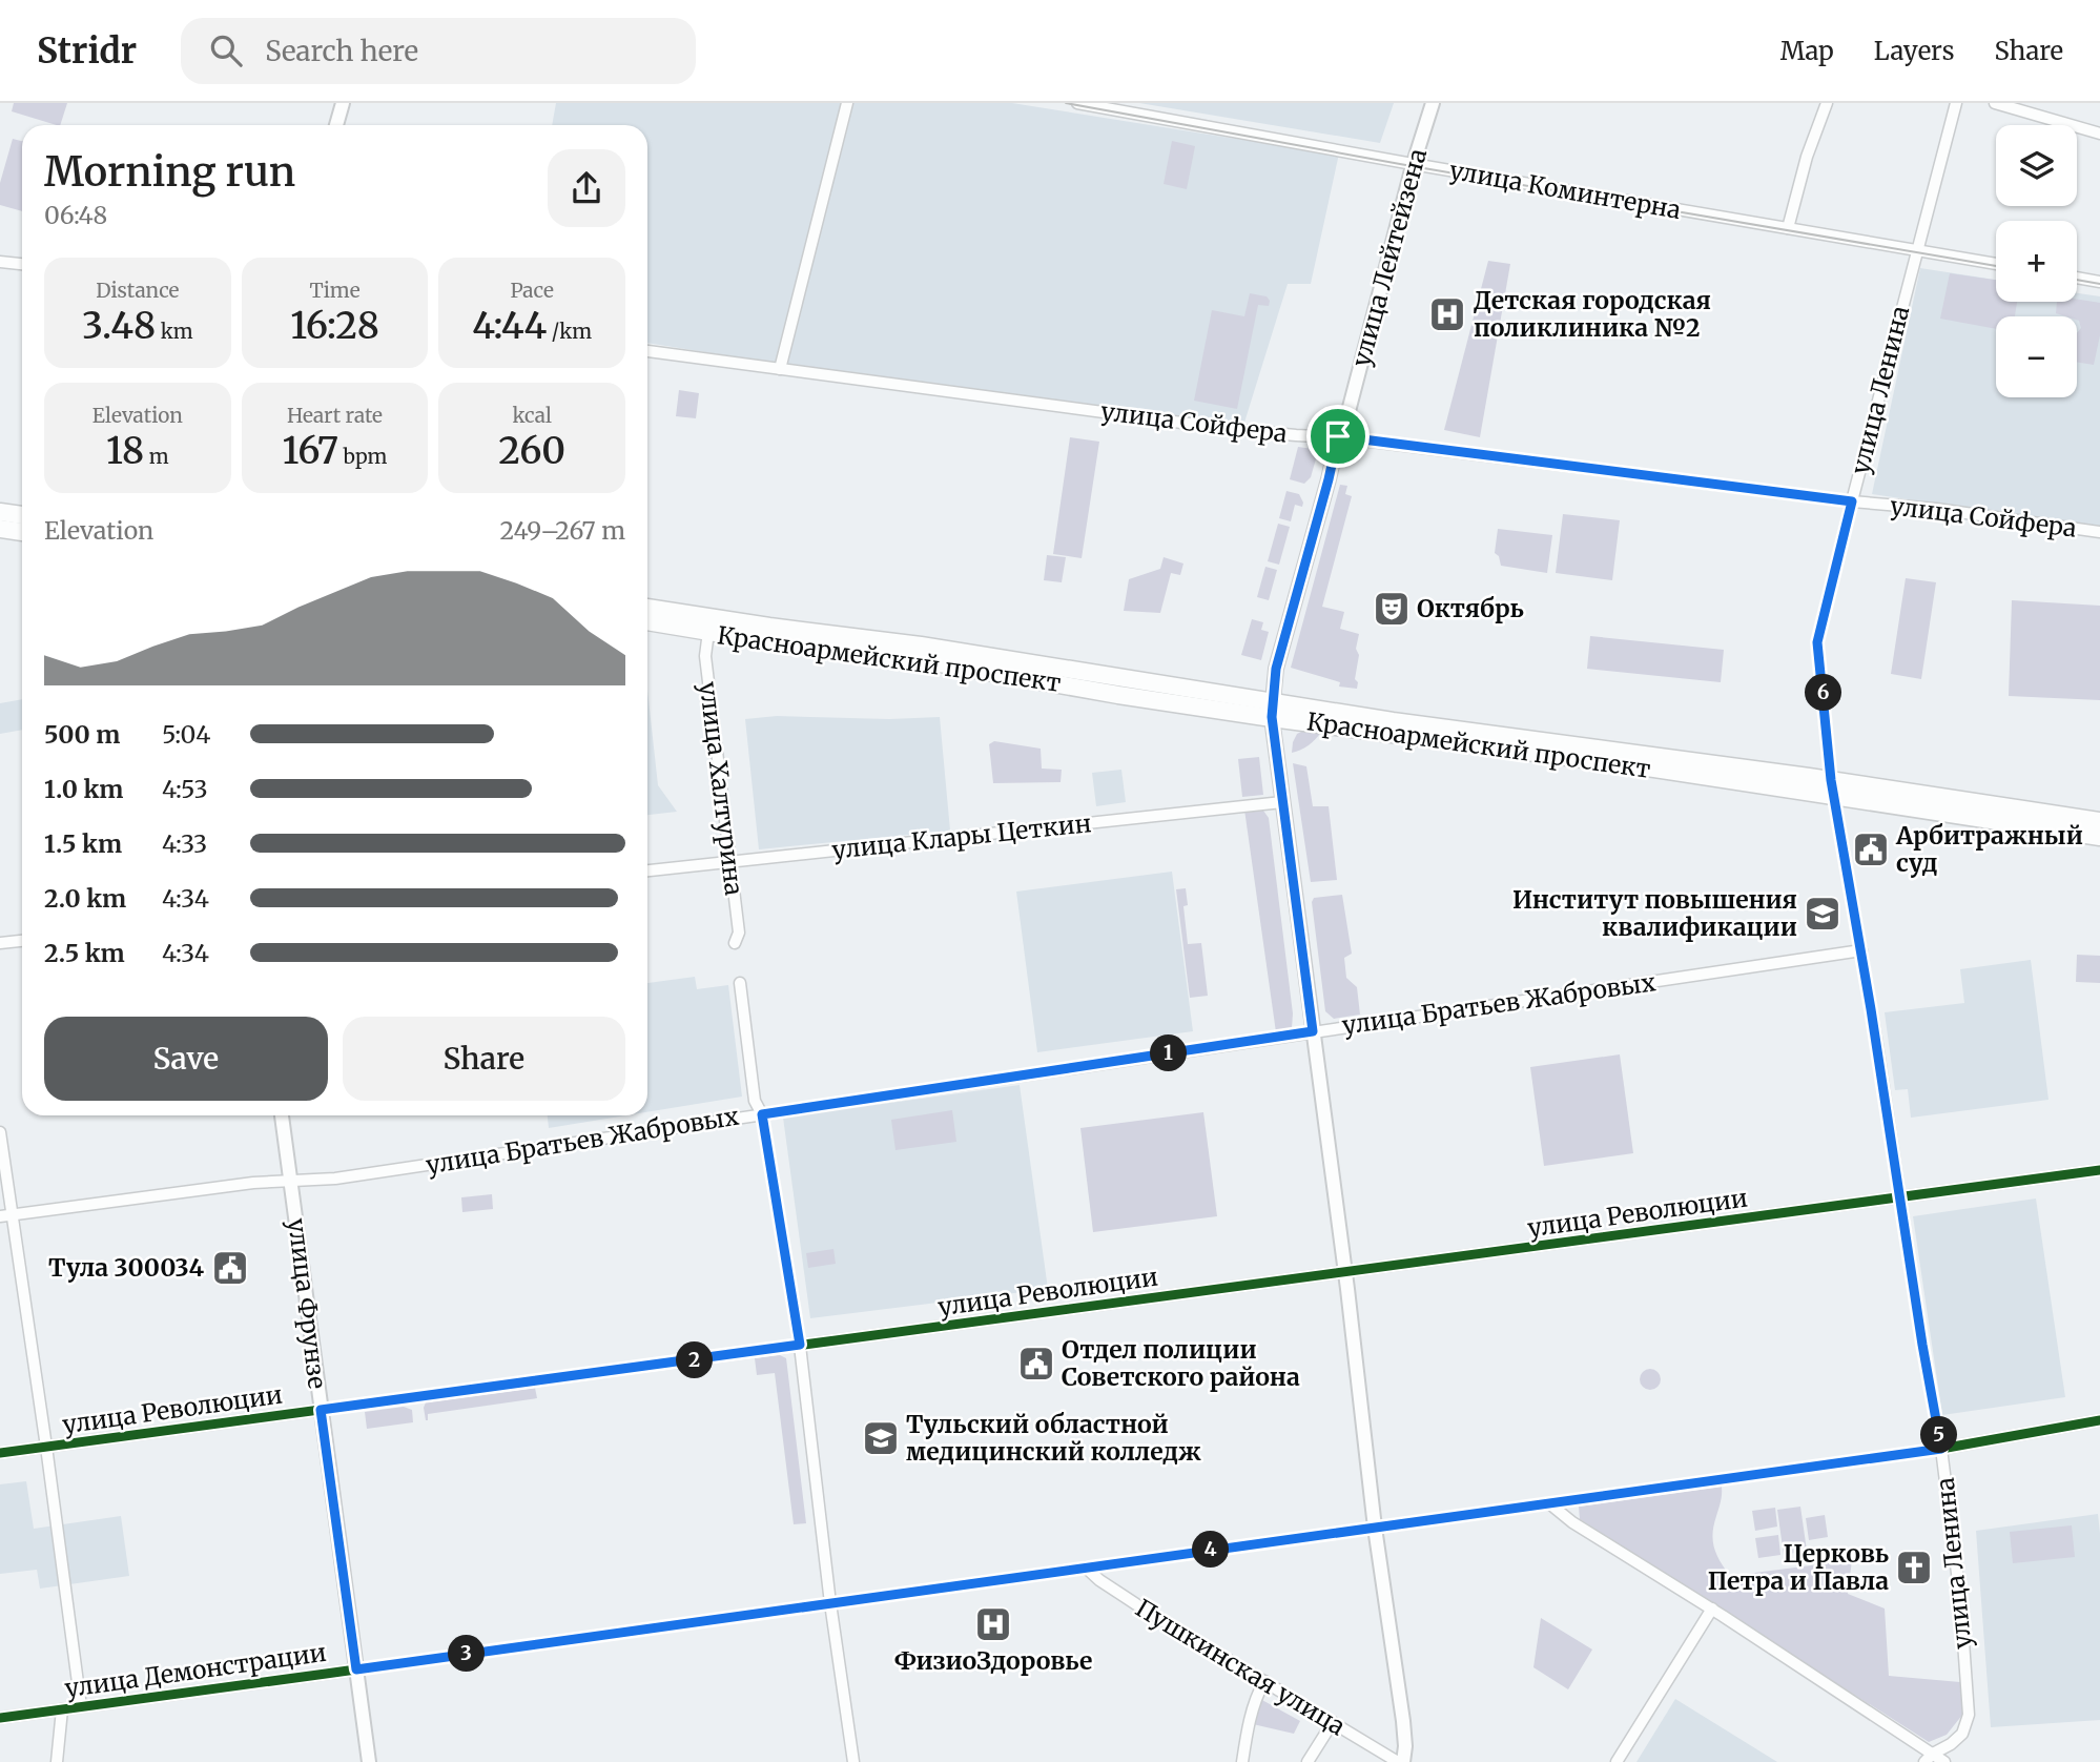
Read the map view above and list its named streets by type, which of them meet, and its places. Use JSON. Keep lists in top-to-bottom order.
{
  "streets": {
    "main road": ["Красноармейский проспект"],
    "street": [
      "улица Коминтерна",
      "улица Лейтейзена",
      "улица Ленина",
      "улица Сойфера",
      "улица Халтурина",
      "улица Клары Цеткин",
      "улица Братьев Жабровых",
      "улица Революции",
      "улица Фрунзе",
      "Пушкинская улица",
      "улица Демонстрации"
    ]
  },
  "crossings": [
    ["улица Коминтерна", "улица Лейтейзена"],
    ["улица Коминтерна", "улица Ленина"],
    ["улица Лейтейзена", "улица Сойфера"],
    ["улица Лейтейзена", "Красноармейский проспект"],
    ["улица Лейтейзена", "улица Клары Цеткин"],
    ["улица Лейтейзена", "улица Братьев Жабровых"],
    ["улица Лейтейзена", "улица Революции"],
    ["улица Лейтейзена", "Пушкинская улица"],
    ["улица Лейтейзена", "улица Демонстрации"],
    ["улица Ленина", "улица Сойфера"],
    ["улица Ленина", "Красноармейский проспект"],
    ["улица Ленина", "улица Братьев Жабровых"],
    ["улица Ленина", "улица Революции"],
    ["улица Ленина", "улица Демонстрации"],
    ["Красноармейский проспект", "улица Халтурина"],
    ["улица Халтурина", "улица Клары Цеткин"],
    ["улица Братьев Жабровых", "улица Фрунзе"],
    ["улица Революции", "улица Фрунзе"],
    ["улица Фрунзе", "улица Демонстрации"],
    ["Пушкинская улица", "улица Демонстрации"]
  ],
  "places": {
    "hospital": ["Детская городская поликлиника №2", "ФизиоЗдоровье"],
    "theatre": ["Октябрь"],
    "public building": ["Арбитражный суд", "Тула 300034", "Отдел полиции Советского района"],
    "school or university": ["Институт повышения квалификации", "Тульский областной медицинский колледж"],
    "church": ["Церковь Петра и Павла"]
  },
  "page": {
    "header": "Stridr",
    "search": "Search here",
    "nav": ["Map", "Layers", "Share"],
    "map_buttons": ["+", "−"],
    "heading": ["Morning run", "06:48"],
    "stats": [
      ["Distance", "3.48 km"],
      ["Time", "16:28"],
      ["Pace", "4:44 /km"],
      ["Elevation", "18 m"],
      ["Heart rate", "167 bpm"],
      ["kcal", "260"]
    ],
    "chart": ["Elevation", "249–267 m"],
    "pins": [
      "6",
      "1",
      "2",
      "5",
      "4",
      "3"
    ],
    "list": [
      {
        "name": "500 m",
        "note": "5:04"
      },
      {
        "name": "1.0 km",
        "note": "4:53"
      },
      {
        "name": "1.5 km",
        "note": "4:33"
      },
      {
        "name": "2.0 km",
        "note": "4:34"
      },
      {
        "name": "2.5 km",
        "note": "4:34"
      }
    ],
    "buttons": ["Save", "Share"]
  }
}
